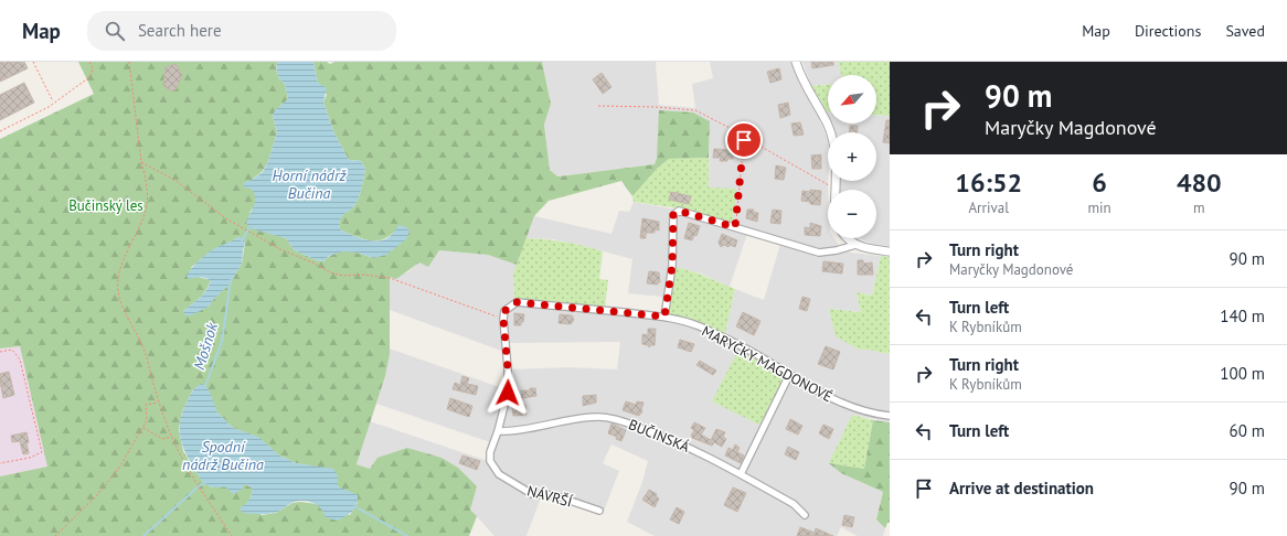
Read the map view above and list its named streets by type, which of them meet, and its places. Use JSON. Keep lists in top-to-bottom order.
{
  "streets": {
    "street": ["MARYČKY MAGDONOVÉ", "BUČINSKÁ", "NÁVRŠÍ"]
  },
  "crossings": [
    ["BUČINSKÁ", "NÁVRŠÍ"]
  ],
  "water": ["Horní nádrž Bučina", "Mošnok", "Spodní nádrž Bučina"],
  "parks": ["Bučinský les"],
  "north": "bottom left",
  "page": {
    "header": "Map",
    "search": "Search here",
    "nav": ["Map", "Directions", "Saved"],
    "turn": ["90 m", "Maryčky Magdonové"],
    "map_buttons": ["+", "−"],
    "eta": [
      "16:52",
      "Arrival",
      "6",
      "min",
      "480",
      "m"
    ],
    "list": [
      {
        "name": "Turn right",
        "note": "Maryčky Magdonové",
        "value": "90 m"
      },
      {
        "name": "Turn left",
        "note": "K Rybníkům",
        "value": "140 m"
      },
      {
        "name": "Turn right",
        "note": "K Rybníkům",
        "value": "100 m"
      },
      {
        "name": "Turn left",
        "value": "60 m"
      },
      {
        "name": "Arrive at destination",
        "value": "90 m"
      }
    ]
  }
}
